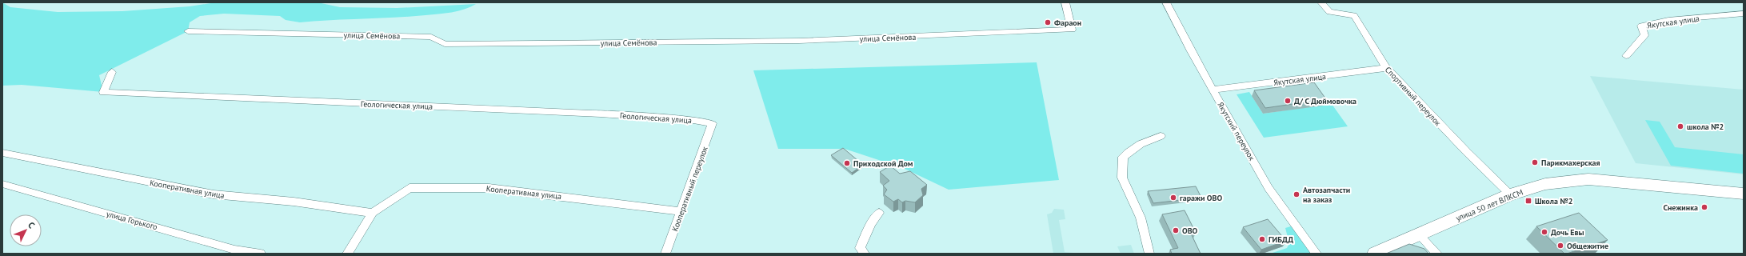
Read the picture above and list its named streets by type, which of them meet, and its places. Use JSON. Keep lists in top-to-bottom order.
{
  "streets": {
    "main road": ["улица 50 лет ВЛКСМ"],
    "street": [
      "Якутская улица",
      "улица Семёнова",
      "Спортивный переулок",
      "Геологическая улица",
      "Якутский переулок",
      "Кооперативная улица",
      "Кооперативный переулок",
      "улица Горького"
    ]
  },
  "crossings": [
    ["Якутская улица", "Спортивный переулок"],
    ["Якутская улица", "Якутский переулок"],
    ["Спортивный переулок", "улица 50 лет ВЛКСМ"],
    ["Геологическая улица", "Кооперативный переулок"],
    ["Кооперативная улица", "Кооперативный переулок"]
  ],
  "places": {
    "other": [
      "Фараон",
      "Д/ С Дюймовочка",
      "школа №2",
      "Парикмахерская",
      "Приходской Дом",
      "Автозапчасти на заказ",
      "гаражи ОВО",
      "Снежинка",
      "ОВО",
      "Дочь Евы",
      "ГИБДД",
      "Общежитие"
    ],
    "transit": ["Школа №2"]
  },
  "north": "top right"
}
